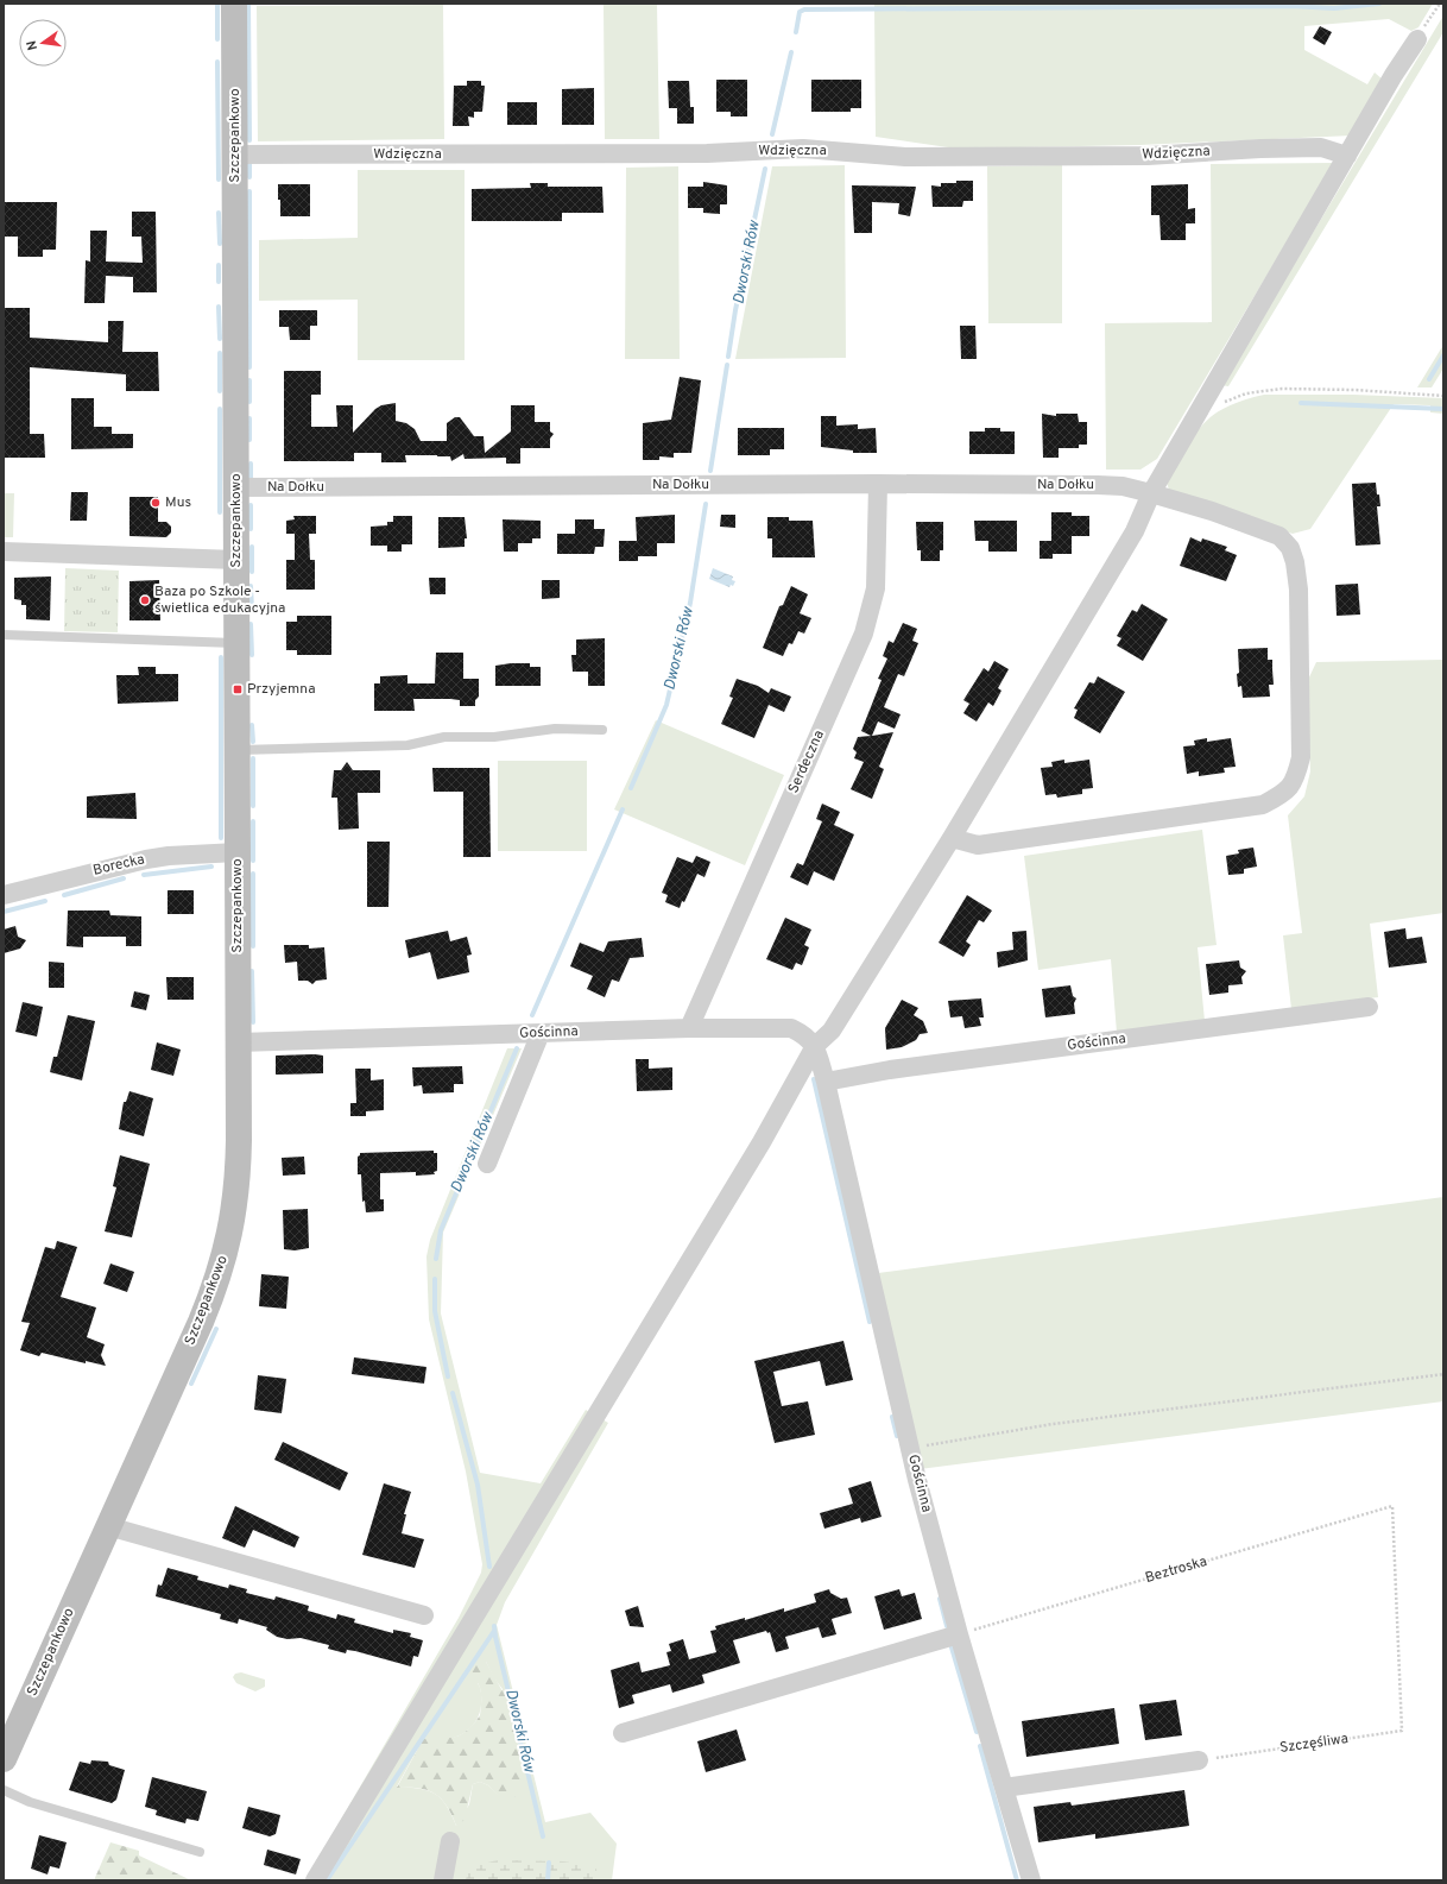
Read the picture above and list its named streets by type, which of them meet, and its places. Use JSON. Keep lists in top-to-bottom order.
{
  "streets": {
    "street": [
      "Szczepankowo",
      "Wdzięczna",
      "Na Dołku",
      "Serdeczna",
      "Borecka",
      "Gościnna"
    ],
    "path": ["Beztroska", "Szczęśliwa"]
  },
  "crossings": [
    ["Szczepankowo", "Wdzięczna"],
    ["Szczepankowo", "Na Dołku"],
    ["Szczepankowo", "Borecka"],
    ["Szczepankowo", "Gościnna"],
    ["Na Dołku", "Serdeczna"],
    ["Serdeczna", "Gościnna"],
    ["Gościnna", "Beztroska"],
    ["Beztroska", "Szczęśliwa"]
  ],
  "water": ["Dworski Rów"],
  "places": {
    "other": ["Mus", "Baza po Szkole - świetlica edukacyjna"],
    "transit": ["Przyjemna"]
  },
  "north": "left"
}
